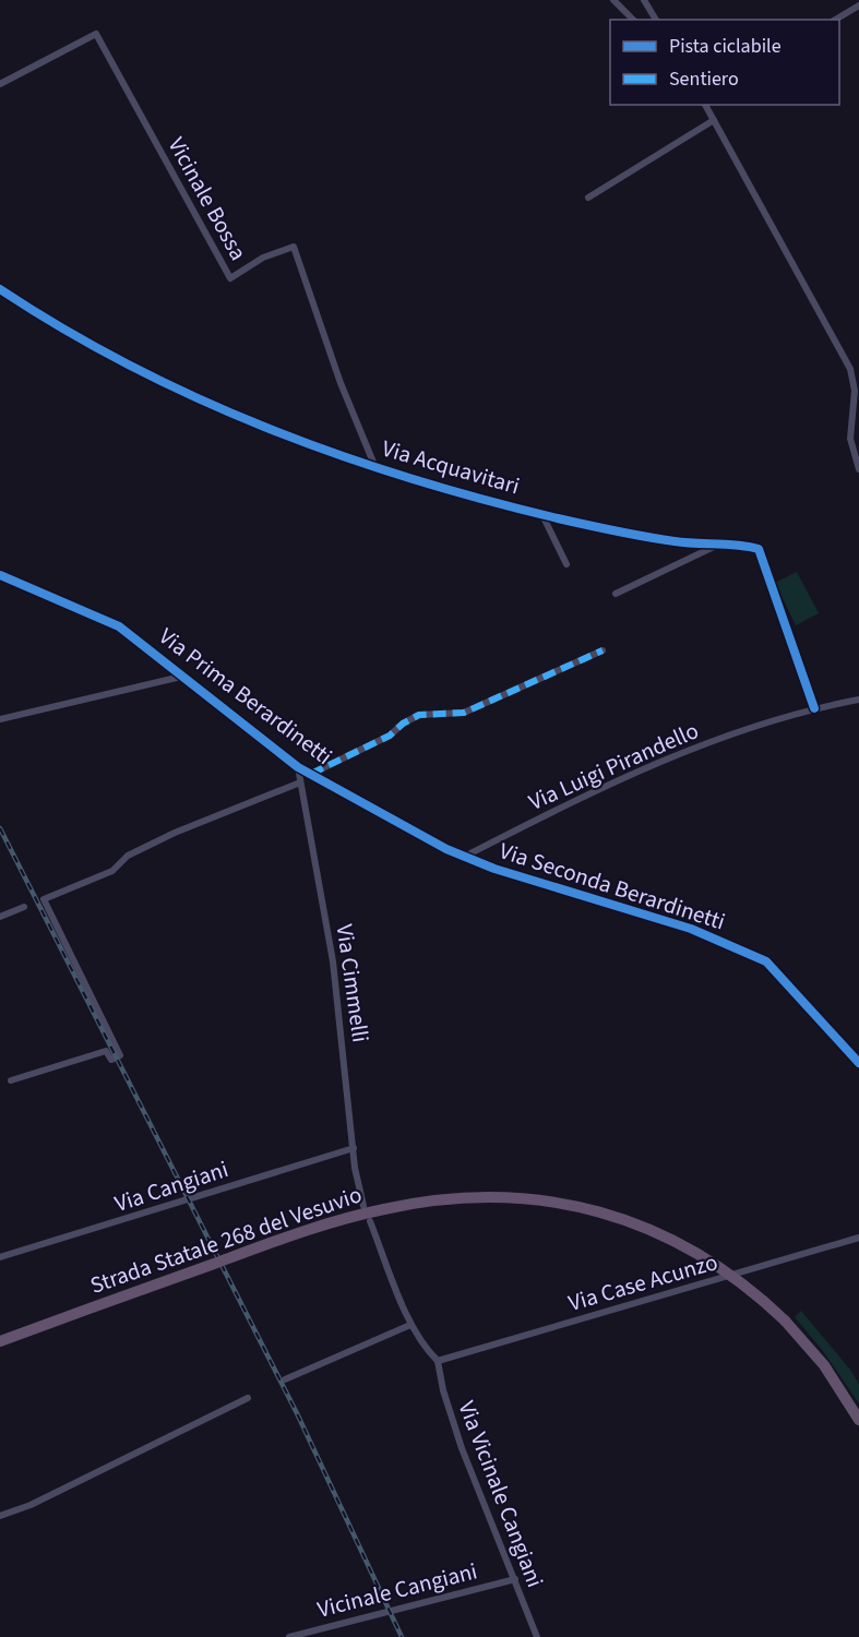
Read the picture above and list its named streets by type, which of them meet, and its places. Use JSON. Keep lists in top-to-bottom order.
{
  "streets": {
    "highway": ["Strada Statale 268 del Vesuvio"],
    "street": [
      "Vicinale Bossa",
      "Via Acquavitari",
      "Via Prima Berardinetti",
      "Via Luigi Pirandello",
      "Via Seconda Berardinetti",
      "Via Cimmelli",
      "Via Cangiani",
      "Via Case Acunzo",
      "Via Vicinale Cangiani",
      "Vicinale Cangiani"
    ]
  },
  "crossings": [
    ["Vicinale Bossa", "Via Acquavitari"],
    ["Via Acquavitari", "Via Luigi Pirandello"],
    ["Via Prima Berardinetti", "Via Luigi Pirandello"],
    ["Via Prima Berardinetti", "Via Seconda Berardinetti"],
    ["Via Prima Berardinetti", "Via Cimmelli"],
    ["Via Luigi Pirandello", "Via Seconda Berardinetti"],
    ["Via Cimmelli", "Via Cangiani"],
    ["Via Case Acunzo", "Via Vicinale Cangiani"],
    ["Via Vicinale Cangiani", "Vicinale Cangiani"]
  ],
  "legend": ["Pista ciclabile", "Sentiero"]
}
